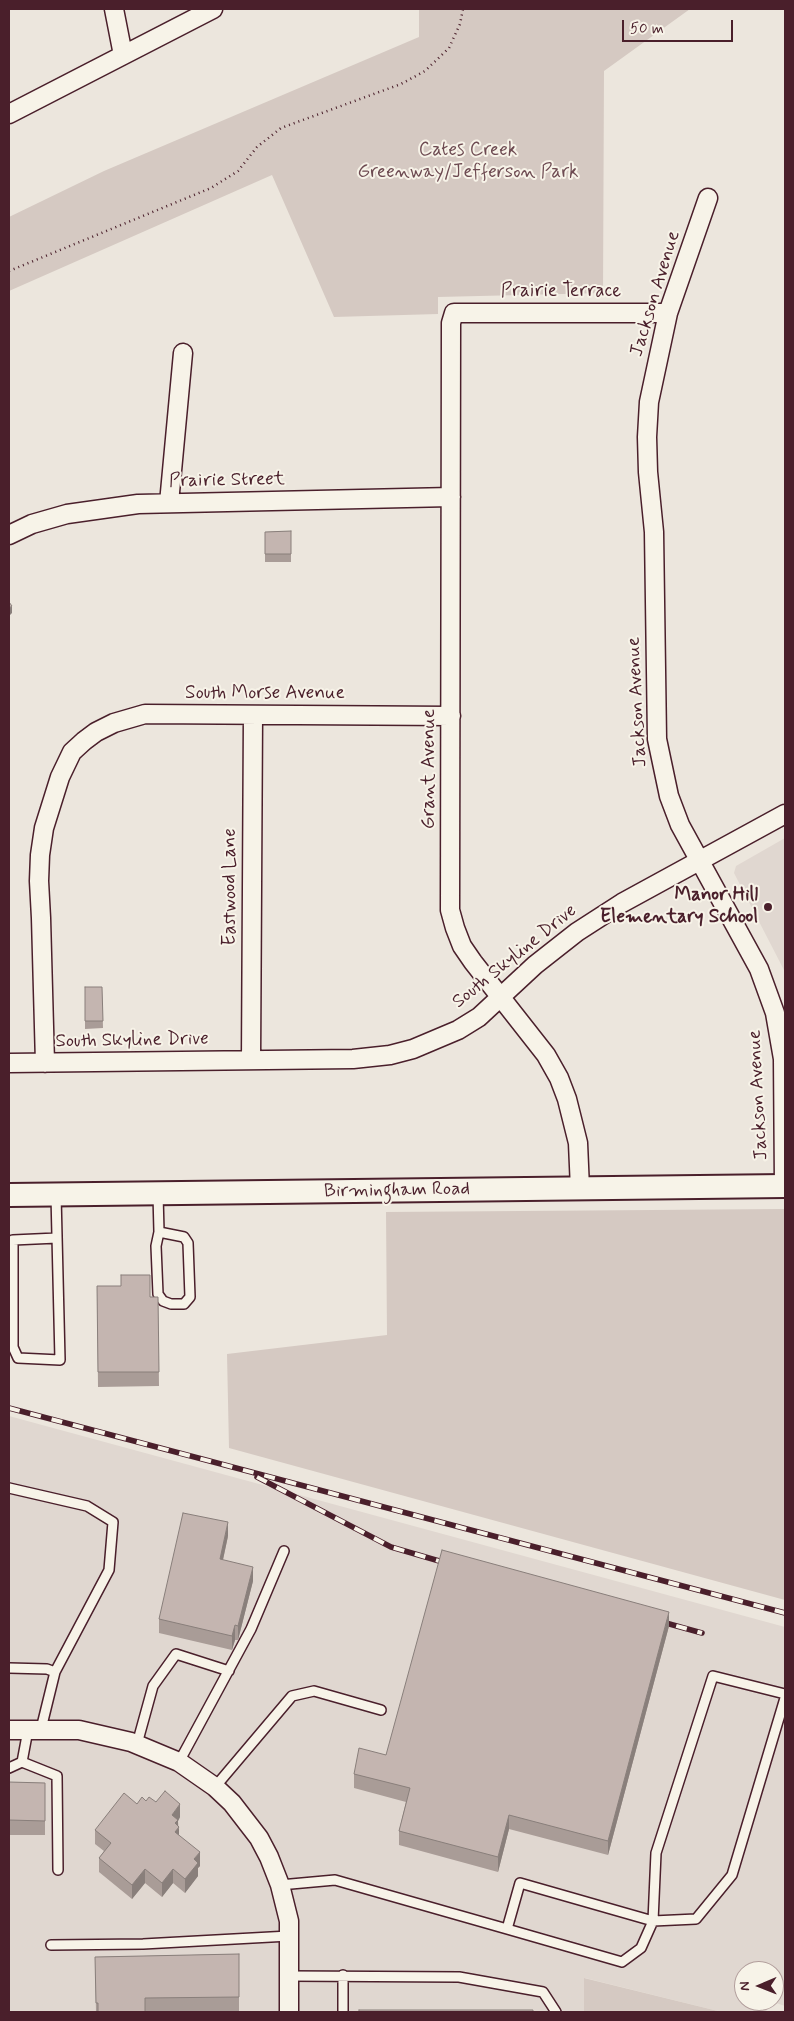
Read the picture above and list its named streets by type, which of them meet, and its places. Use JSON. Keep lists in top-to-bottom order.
{
  "streets": {
    "street": [
      "Prairie Terrace",
      "Jackson Avenue",
      "Prairie Street",
      "South Morse Avenue",
      "Grant Avenue",
      "Eastwood Lane",
      "South Skyline Drive",
      "Birmingham Road"
    ]
  },
  "crossings": [
    ["Prairie Terrace", "Jackson Avenue"],
    ["Prairie Terrace", "Grant Avenue"],
    ["Jackson Avenue", "South Skyline Drive"],
    ["Jackson Avenue", "Birmingham Road"],
    ["Prairie Street", "Grant Avenue"],
    ["South Morse Avenue", "Grant Avenue"],
    ["South Morse Avenue", "Eastwood Lane"],
    ["South Morse Avenue", "South Skyline Drive"],
    ["Grant Avenue", "South Skyline Drive"],
    ["Grant Avenue", "Birmingham Road"],
    ["Eastwood Lane", "South Skyline Drive"]
  ],
  "parks": ["Cates Creek Greenway/Jefferson Park"],
  "places": ["Manor Hill Elementary School"],
  "scale_bar": "50 m",
  "north": "left"
}
